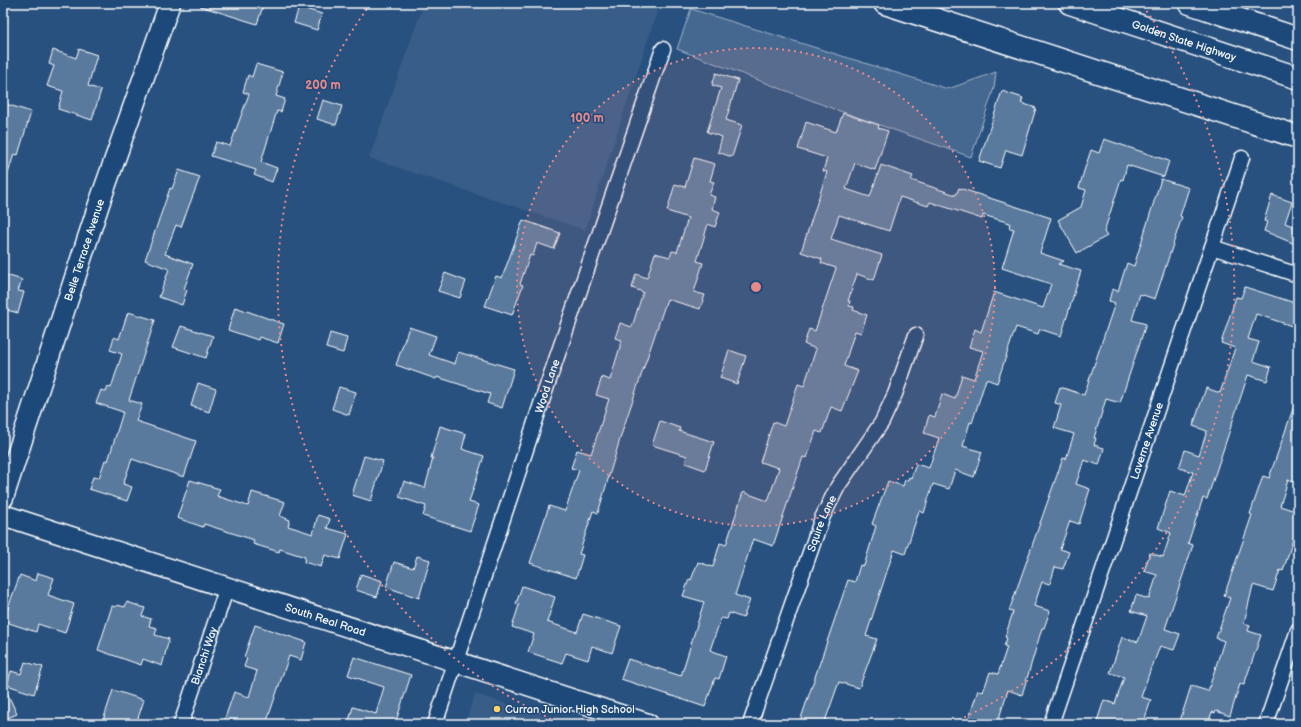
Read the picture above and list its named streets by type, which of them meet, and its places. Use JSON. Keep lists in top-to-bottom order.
{
  "streets": {
    "highway": ["Golden State Highway"],
    "street": [
      "Belle Terrace Avenue",
      "Wood Lane",
      "Laverne Avenue",
      "Squire Lane",
      "South Real Road",
      "Bianchi Way"
    ]
  },
  "crossings": [
    ["Wood Lane", "South Real Road"],
    ["South Real Road", "Bianchi Way"]
  ],
  "places": ["Curran Junior High School"],
  "rings": ["200 m", "100 m"]
}
